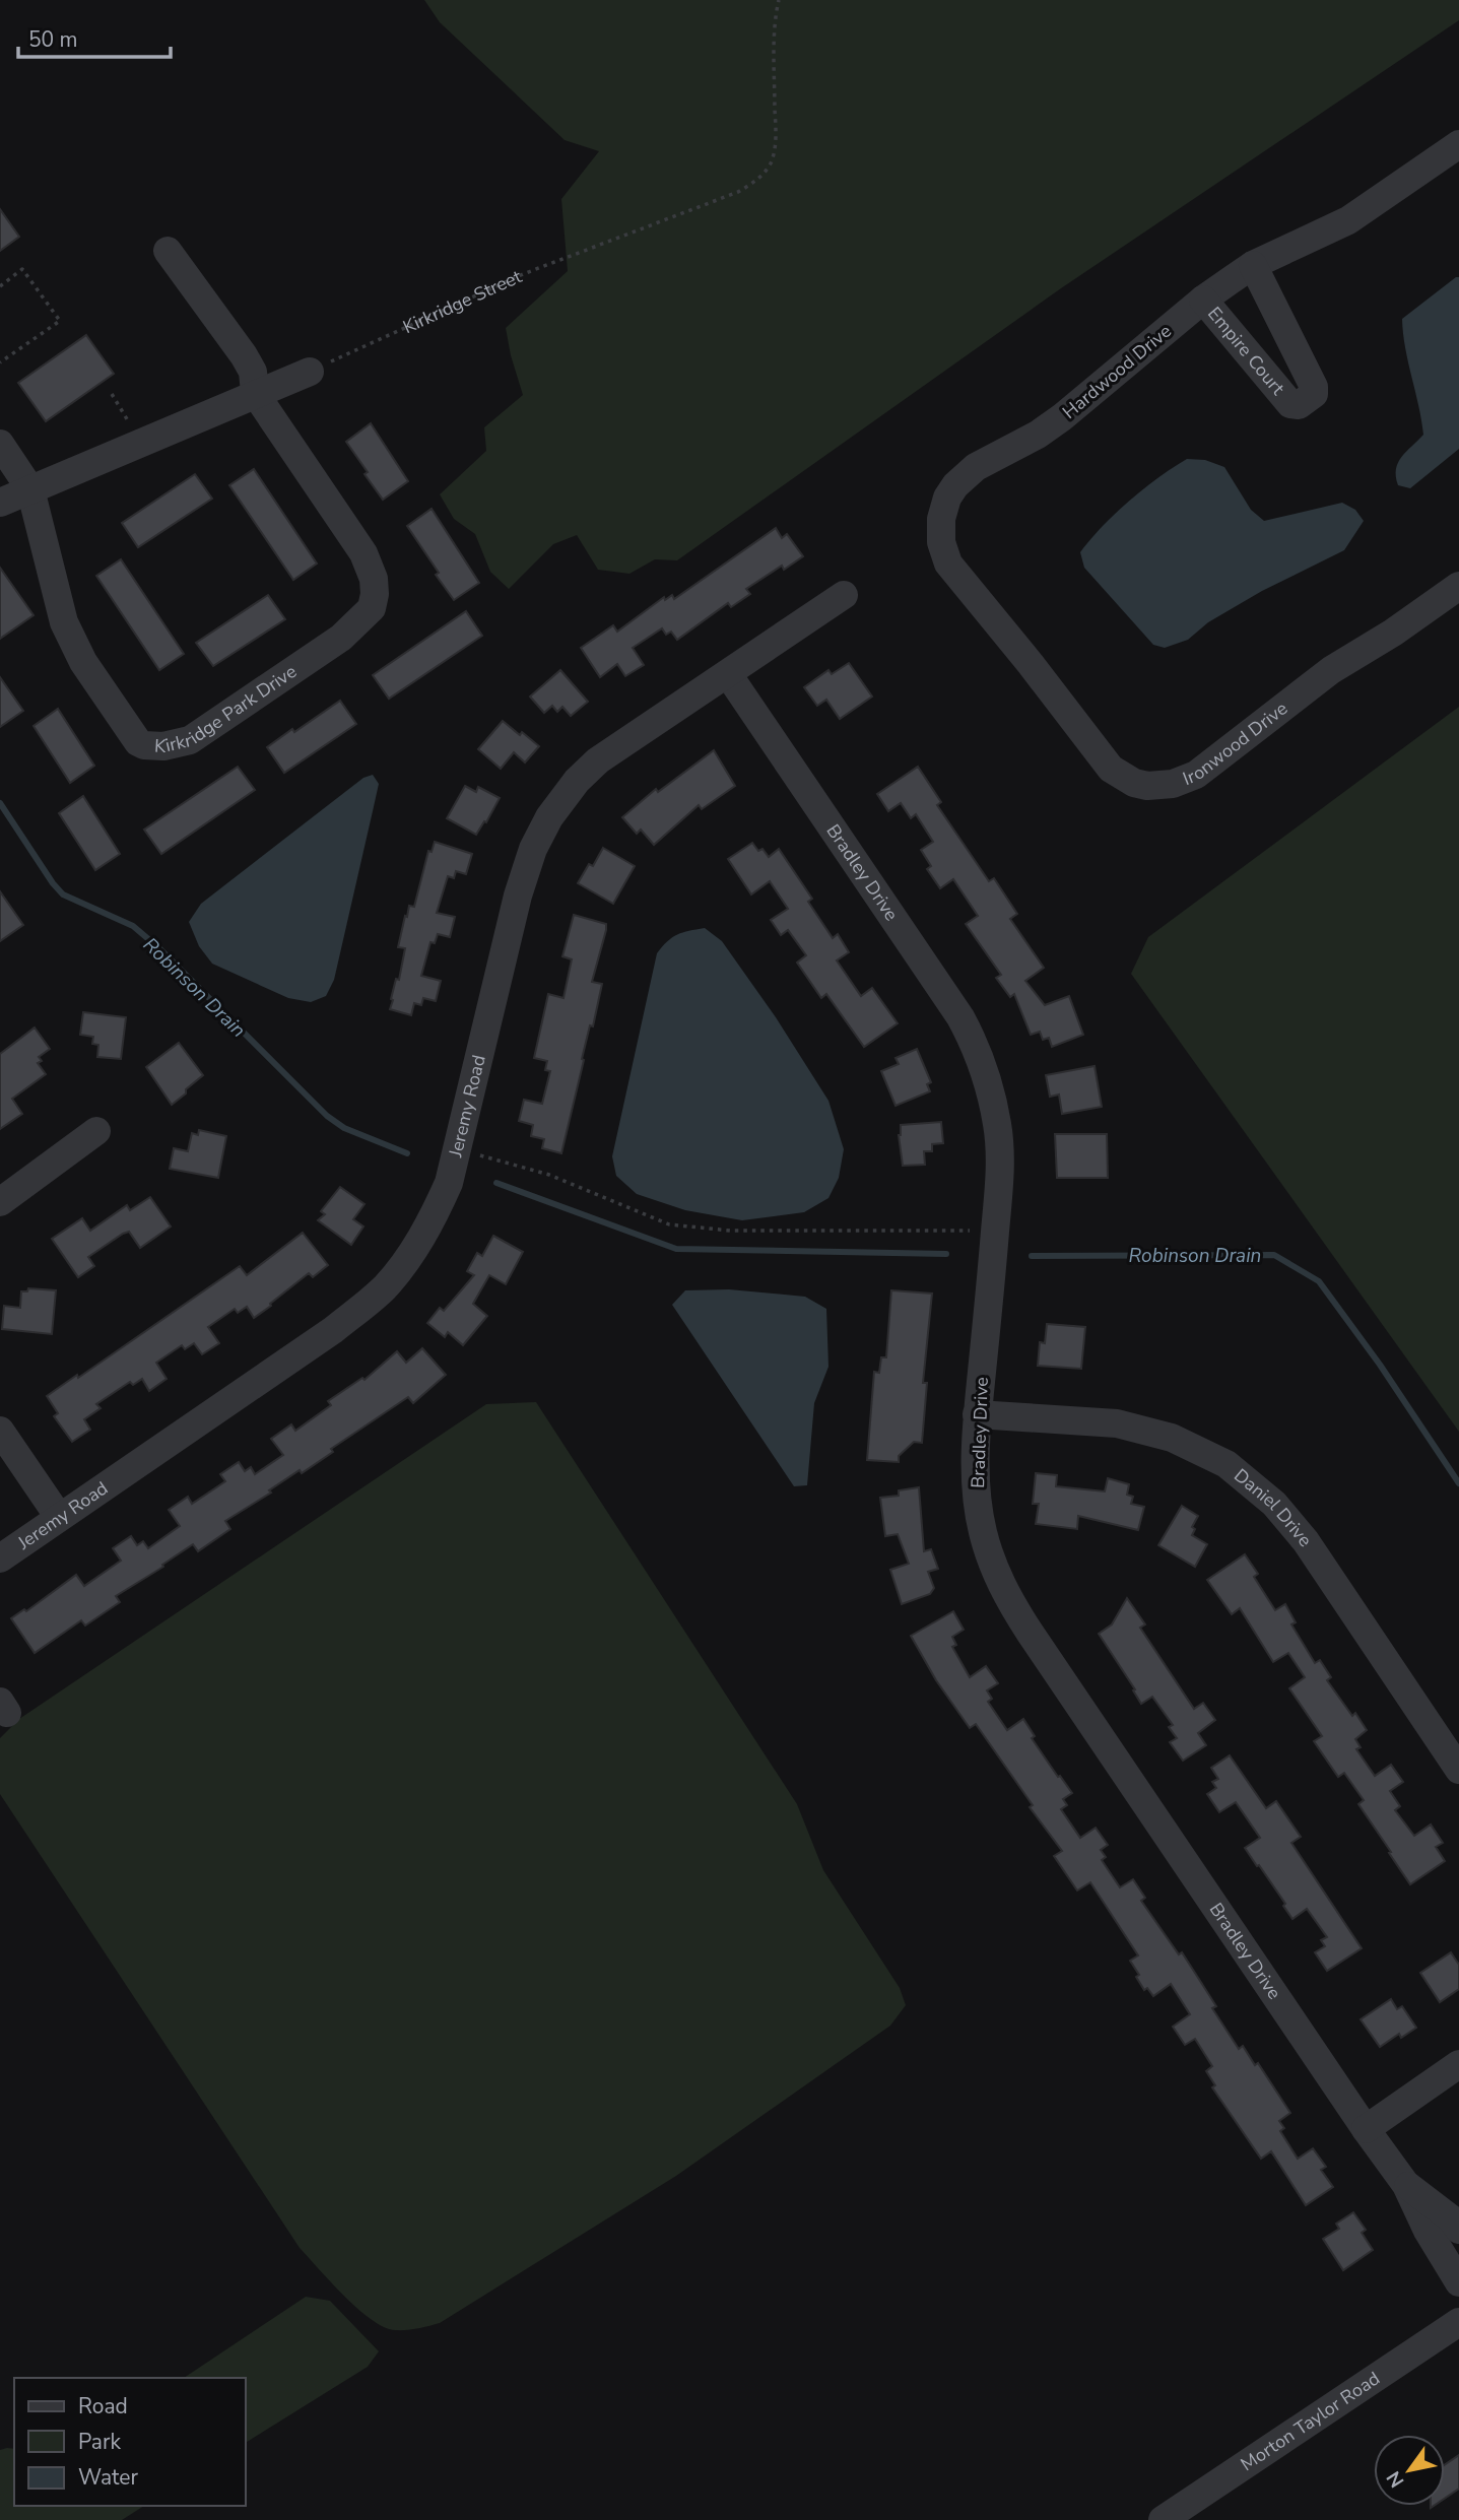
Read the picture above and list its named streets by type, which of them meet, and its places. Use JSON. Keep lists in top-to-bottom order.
{
  "streets": {
    "street": [
      "Empire Court",
      "Hardwood Drive",
      "Kirkridge Park Drive",
      "Ironwood Drive",
      "Bradley Drive",
      "Jeremy Road",
      "Daniel Drive",
      "Morton Taylor Road"
    ],
    "path": ["Kirkridge Street"]
  },
  "crossings": [
    ["Empire Court", "Hardwood Drive"],
    ["Hardwood Drive", "Ironwood Drive"],
    ["Bradley Drive", "Jeremy Road"],
    ["Bradley Drive", "Daniel Drive"]
  ],
  "water": ["Robinson Drain"],
  "legend": ["Road", "Park", "Water"],
  "scale_bar": "50 m",
  "north": "bottom left"
}
